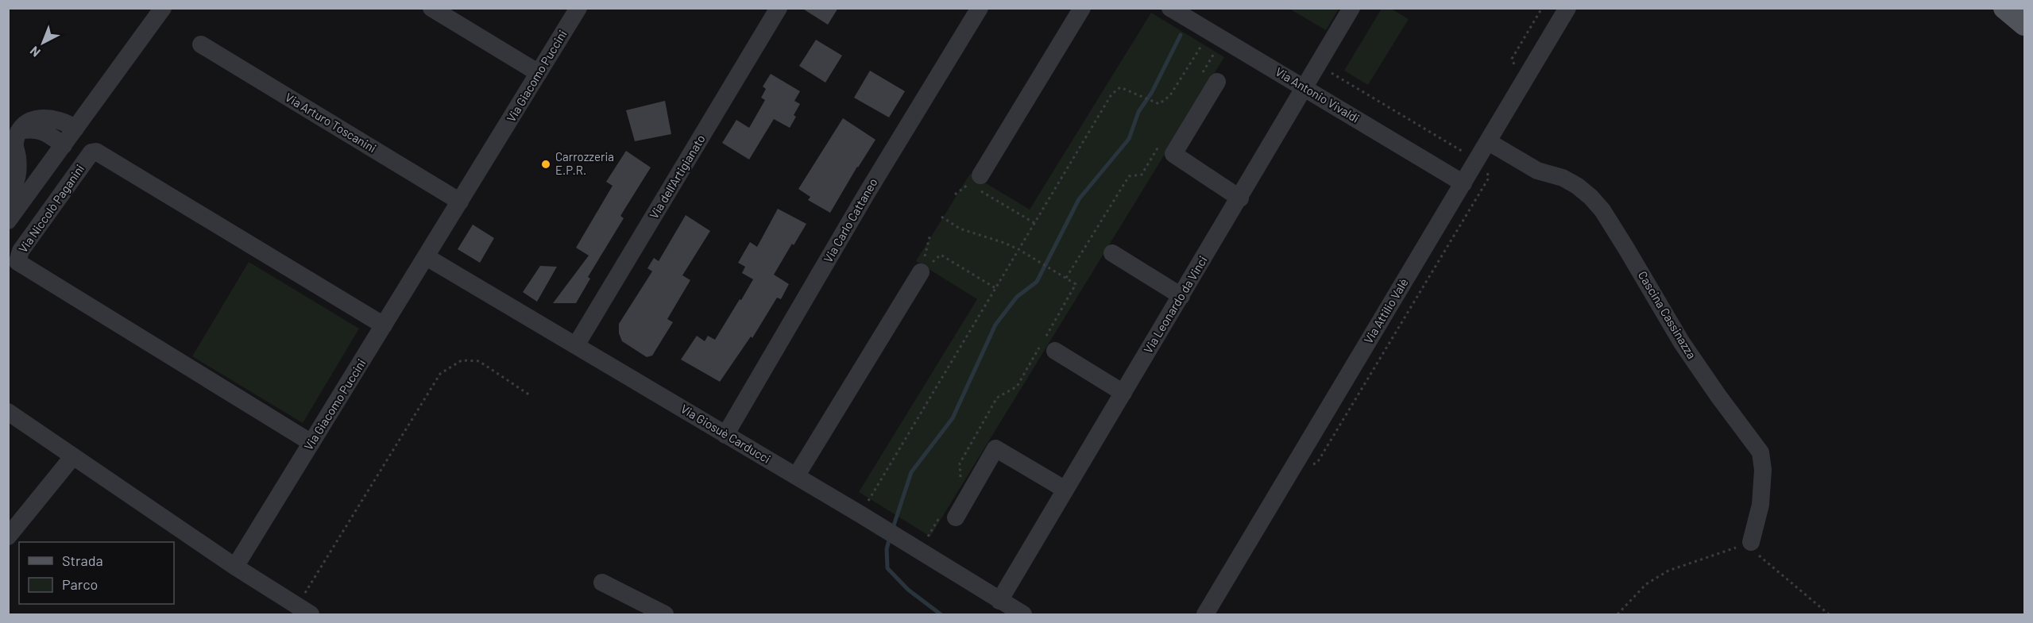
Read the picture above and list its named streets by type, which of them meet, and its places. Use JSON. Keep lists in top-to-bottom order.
{
  "streets": {
    "street": [
      "Via Giacomo Puccini",
      "Via Antonio Vivaldi",
      "Via Arturo Toscanini",
      "Via dell'Artigianato",
      "Via Niccolò Paganini",
      "Via Carlo Cattaneo",
      "Via Leonardo da Vinci",
      "Via Attilio Valè",
      "Cascina Cassinazza",
      "Via Giosuè Carducci"
    ]
  },
  "crossings": [
    ["Via Giacomo Puccini", "Via Arturo Toscanini"],
    ["Via Giacomo Puccini", "Via Niccolò Paganini"],
    ["Via Giacomo Puccini", "Via Giosuè Carducci"],
    ["Via Antonio Vivaldi", "Via Leonardo da Vinci"],
    ["Via Antonio Vivaldi", "Via Attilio Valè"],
    ["Via dell'Artigianato", "Via Giosuè Carducci"],
    ["Via Carlo Cattaneo", "Via Giosuè Carducci"],
    ["Via Leonardo da Vinci", "Via Giosuè Carducci"],
    ["Via Attilio Valè", "Cascina Cassinazza"]
  ],
  "places": ["Carrozzeria E.P.R."],
  "legend": ["Strada", "Parco"],
  "north": "bottom left"
}
